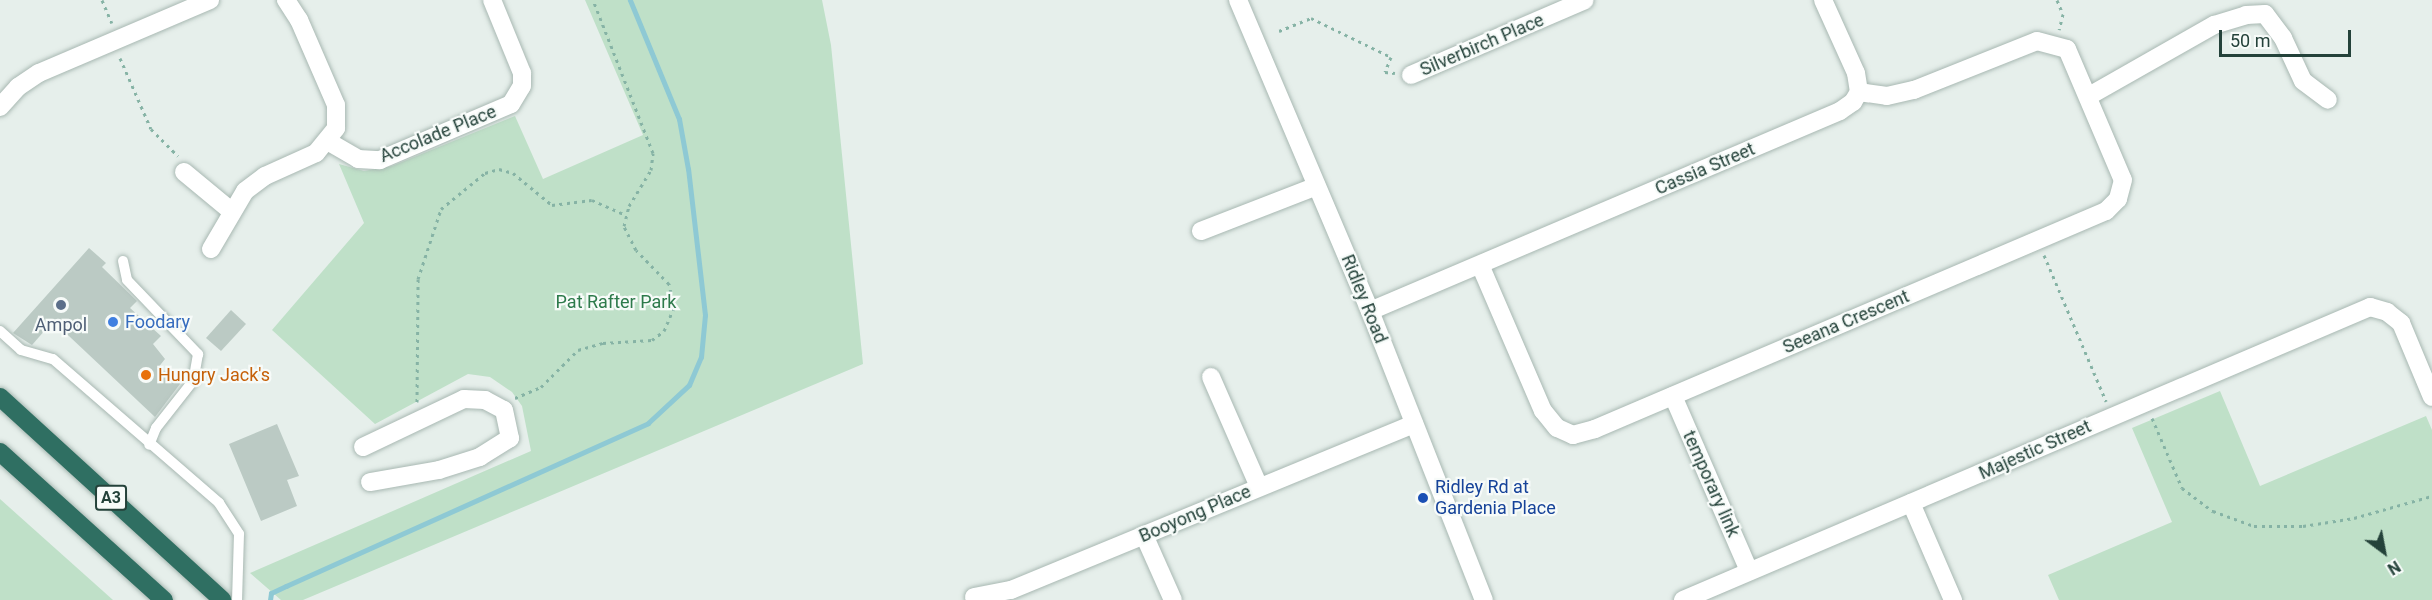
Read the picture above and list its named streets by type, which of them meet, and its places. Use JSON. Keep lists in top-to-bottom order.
{
  "streets": {
    "highway": ["A3"],
    "street": [
      "Silverbirch Place",
      "Accolade Place",
      "Cassia Street",
      "Ridley Road",
      "Seeana Crescent",
      "Majestic Street",
      "temporary link",
      "Booyong Place"
    ]
  },
  "crossings": [
    ["Cassia Street", "Ridley Road"],
    ["Cassia Street", "Seeana Crescent"],
    ["Ridley Road", "Booyong Place"],
    ["Seeana Crescent", "temporary link"],
    ["Majestic Street", "temporary link"]
  ],
  "parks": ["Pat Rafter Park"],
  "places": [
    "Ampol",
    "Foodary",
    "Hungry Jack's",
    "Ridley Rd at Gardenia Place"
  ],
  "scale_bar": "50 m",
  "north": "bottom right"
}
